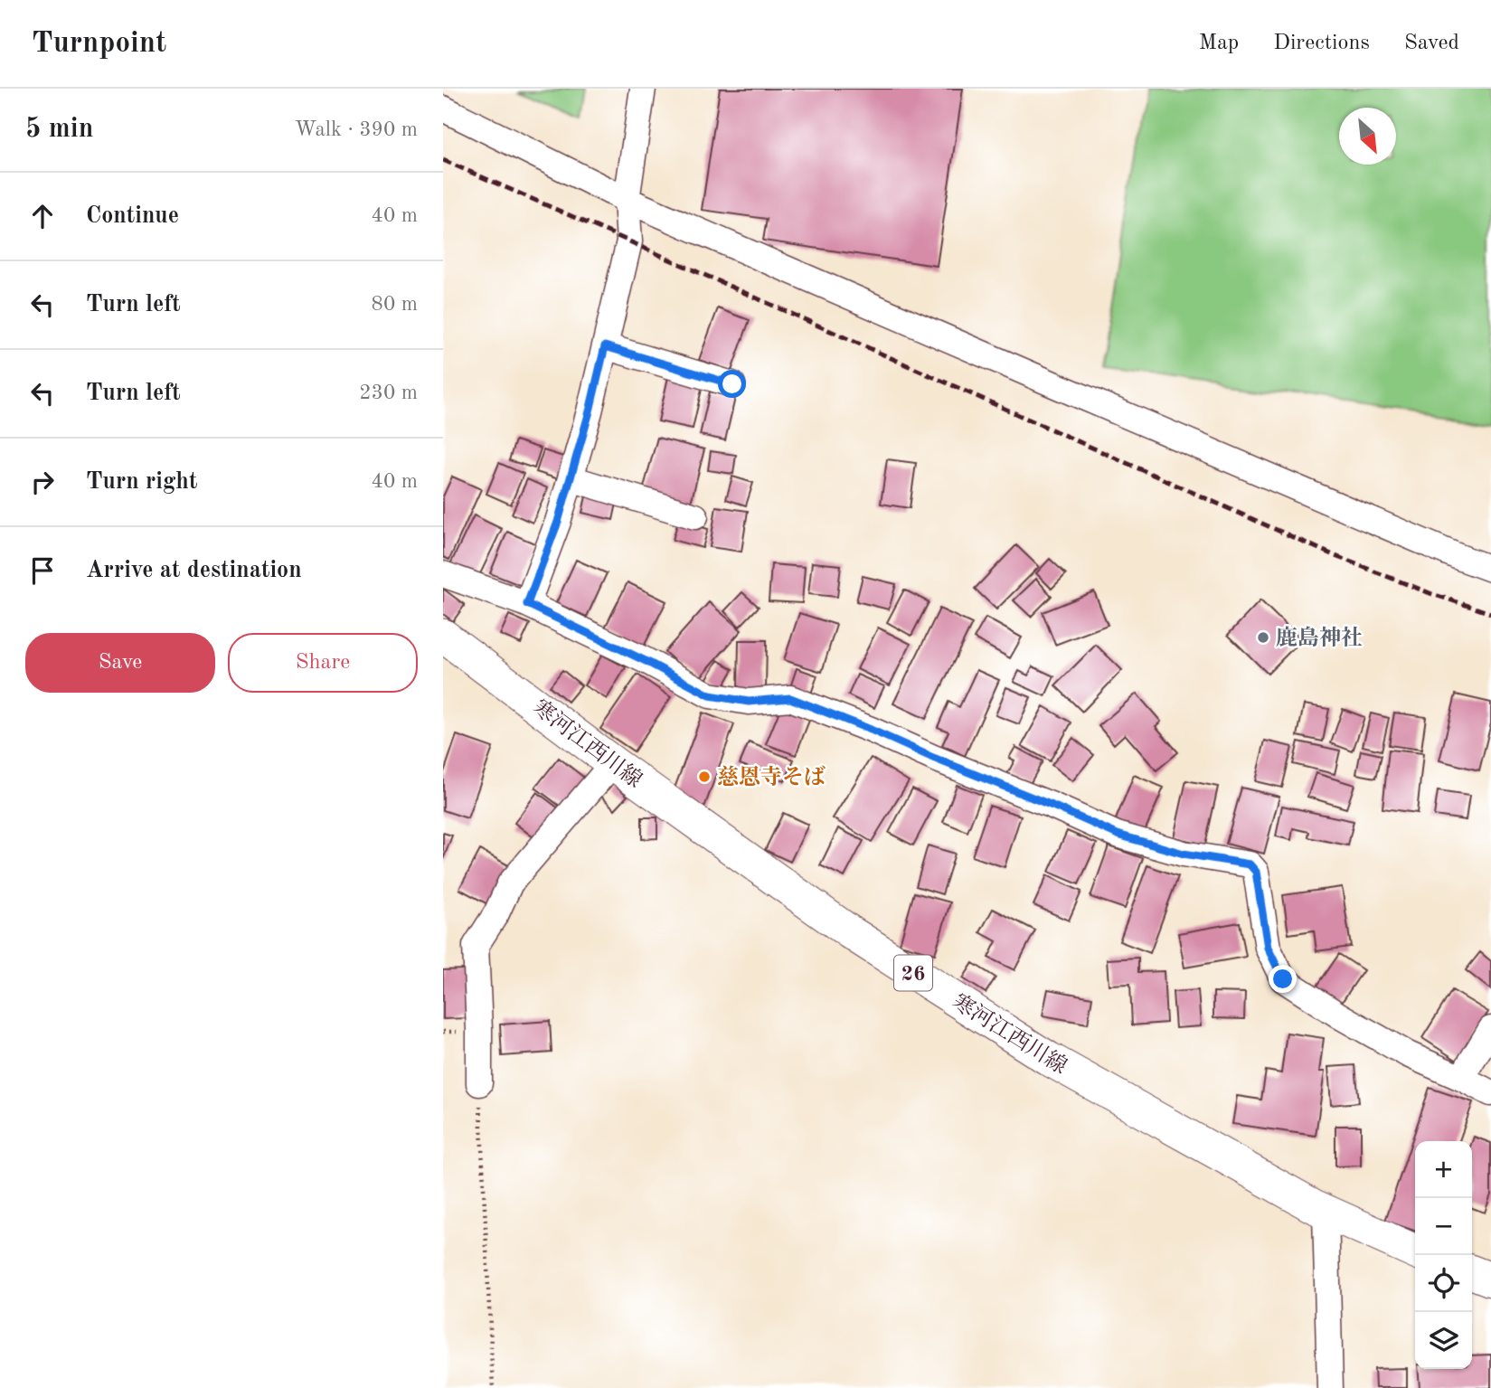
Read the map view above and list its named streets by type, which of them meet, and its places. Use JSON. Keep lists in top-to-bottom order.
{
  "streets": {
    "main road": ["寒河江西川線", "26"]
  },
  "places": ["鹿島神社", "慈恩寺そば"],
  "north": "bottom right",
  "page": {
    "header": "Turnpoint",
    "nav": ["Map", "Directions", "Saved"],
    "heading": ["5 min", "Walk · 390 m"],
    "list": [
      ["Continue", "40 m"],
      ["Turn left", "80 m"],
      ["Turn left", "230 m"],
      ["Turn right", "40 m"],
      "Arrive at destination"
    ],
    "buttons": ["Save", "Share"],
    "map_buttons": ["+", "−"]
  }
}
